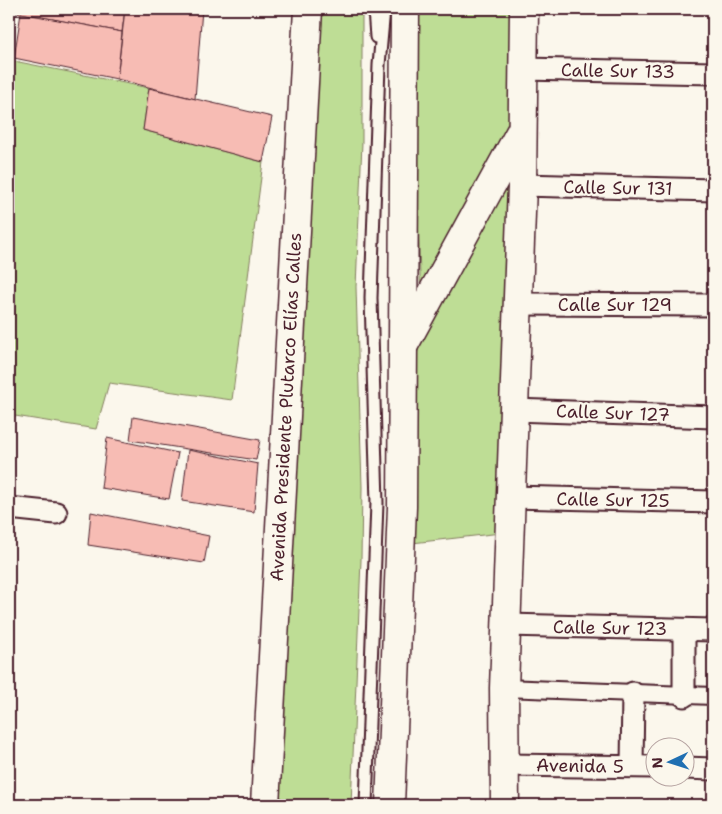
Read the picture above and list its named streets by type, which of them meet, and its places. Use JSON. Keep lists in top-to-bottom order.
{
  "streets": {
    "main road": ["Avenida Presidente Plutarco Elías Calles"],
    "street": [
      "Calle Sur 133",
      "Calle Sur 131",
      "Calle Sur 129",
      "Calle Sur 127",
      "Calle Sur 125",
      "Calle Sur 123",
      "Avenida 5"
    ]
  },
  "north": "left"
}
